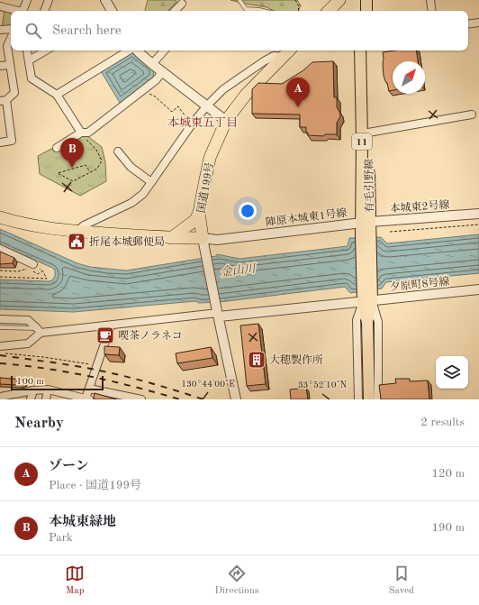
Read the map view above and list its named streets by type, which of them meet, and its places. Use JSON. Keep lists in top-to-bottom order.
{
  "streets": {
    "highway": ["国道199号"],
    "main road": ["11", "有毛引野線"],
    "street": ["本城東2号線", "陣原本城東1号線", "夕原町8号線"]
  },
  "crossings": [
    ["有毛引野線", "本城東2号線"],
    ["有毛引野線", "陣原本城東1号線"],
    ["有毛引野線", "夕原町8号線"],
    ["国道199号", "陣原本城東1号線"],
    ["本城東2号線", "陣原本城東1号線"]
  ],
  "districts": ["本城東五丁目"],
  "water": ["金山川"],
  "places": {
    "public building": ["折尾本城郵便局"],
    "cafe": ["喫茶ノラネコ"],
    "building": ["大穂製作所"]
  },
  "scale_bar": "100 m",
  "north": "top right",
  "page": {
    "search": "Search here",
    "pins": ["A", "B"],
    "scale": "100 m",
    "heading": ["Nearby", "2 results"],
    "list": [
      {
        "mark": "A",
        "name": "ゾーン",
        "note": "Place · 国道199号",
        "value": "120 m"
      },
      {
        "mark": "B",
        "name": "本城東緑地",
        "note": "Park",
        "value": "190 m"
      }
    ],
    "nav": ["Map", "Directions", "Saved"]
  },
  "coordinates": ["130°44'00\"E", "33°52'10\"N"]
}
